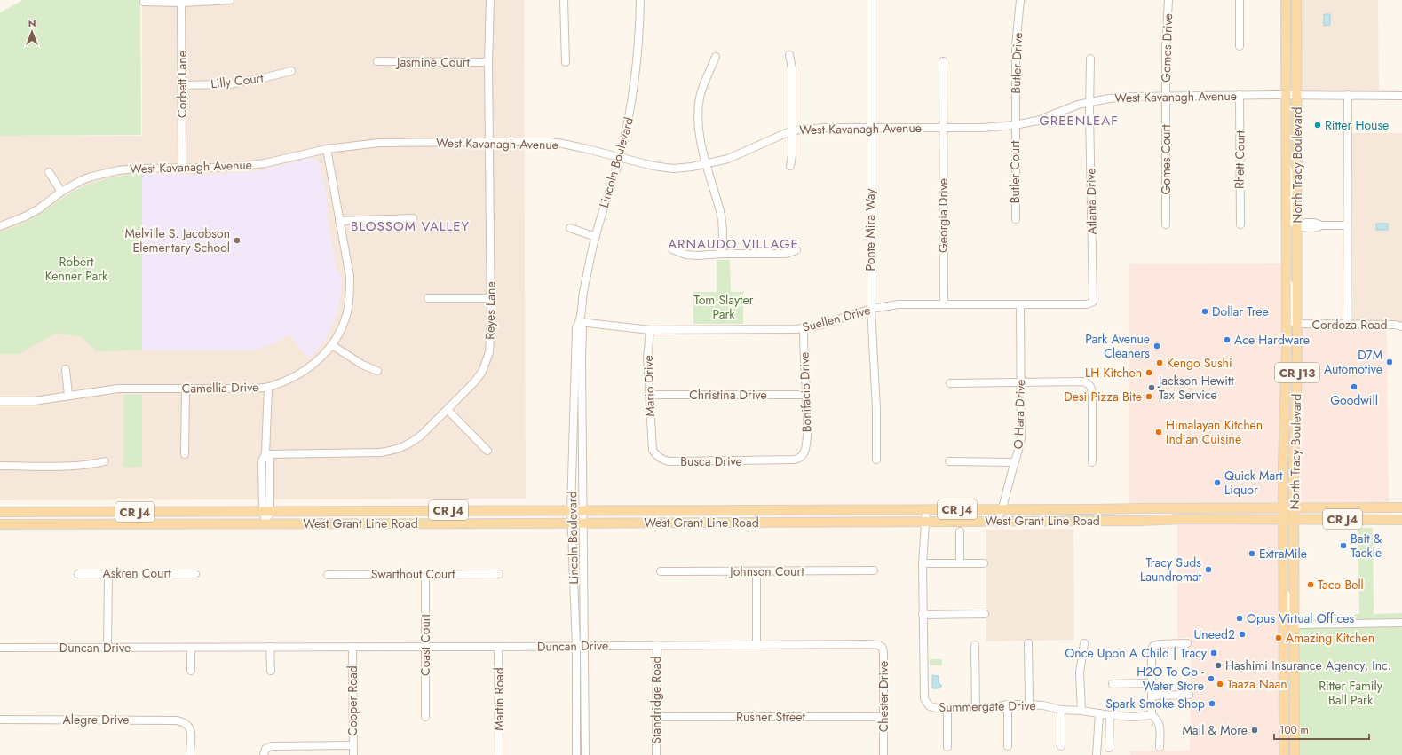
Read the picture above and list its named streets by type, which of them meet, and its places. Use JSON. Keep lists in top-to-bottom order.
{
  "streets": {
    "main road": [
      "North Tracy Boulevard",
      "CR J13",
      "CR J4",
      "West Grant Line Road"
    ],
    "street": [
      "Gomes Drive",
      "Jasmine Court",
      "Butler Drive",
      "Lilly Court",
      "Corbett Lane",
      "West Kavanagh Avenue",
      "Gomes Court",
      "Rhett Court",
      "Lincoln Boulevard",
      "Butler Court",
      "Atlanta Drive",
      "Georgia Drive",
      "Ponte Mira Way",
      "Reyes Lane",
      "Suellen Drive",
      "Cordoza Road",
      "Mario Drive",
      "Camellia Drive",
      "Bonifacio Drive",
      "Christina Drive",
      "O Hara Drive",
      "Busca Drive",
      "Johnson Court",
      "Askren Court",
      "Swarthout Court",
      "Coast Court",
      "Duncan Drive",
      "Chester Drive",
      "Martin Road",
      "Standridge Road",
      "Cooper Road",
      "Summergate Drive",
      "Rusher Street",
      "Alegre Drive"
    ]
  },
  "crossings": [
    ["Gomes Drive", "West Kavanagh Avenue"],
    ["Gomes Drive", "Gomes Court"],
    ["Jasmine Court", "Reyes Lane"],
    ["Butler Drive", "West Kavanagh Avenue"],
    ["Butler Drive", "Butler Court"],
    ["Lilly Court", "Corbett Lane"],
    ["Corbett Lane", "West Kavanagh Avenue"],
    ["West Kavanagh Avenue", "Gomes Court"],
    ["West Kavanagh Avenue", "Rhett Court"],
    ["West Kavanagh Avenue", "Lincoln Boulevard"],
    ["West Kavanagh Avenue", "North Tracy Boulevard"],
    ["West Kavanagh Avenue", "Butler Court"],
    ["West Kavanagh Avenue", "Atlanta Drive"],
    ["West Kavanagh Avenue", "Georgia Drive"],
    ["West Kavanagh Avenue", "Ponte Mira Way"],
    ["West Kavanagh Avenue", "Reyes Lane"],
    ["West Kavanagh Avenue", "Camellia Drive"],
    ["Lincoln Boulevard", "Suellen Drive"],
    ["Lincoln Boulevard", "West Grant Line Road"],
    ["Lincoln Boulevard", "Duncan Drive"],
    ["North Tracy Boulevard", "Cordoza Road"],
    ["North Tracy Boulevard", "West Grant Line Road"],
    ["Atlanta Drive", "Suellen Drive"],
    ["Georgia Drive", "Suellen Drive"],
    ["Ponte Mira Way", "Suellen Drive"],
    ["Suellen Drive", "Mario Drive"],
    ["Suellen Drive", "Bonifacio Drive"],
    ["Suellen Drive", "O Hara Drive"],
    ["Mario Drive", "Christina Drive"],
    ["Mario Drive", "Busca Drive"],
    ["Bonifacio Drive", "Christina Drive"],
    ["Bonifacio Drive", "Busca Drive"],
    ["O Hara Drive", "West Grant Line Road"],
    ["West Grant Line Road", "Summergate Drive"],
    ["Swarthout Court", "Coast Court"],
    ["Coast Court", "Duncan Drive"],
    ["Duncan Drive", "Chester Drive"],
    ["Duncan Drive", "Martin Road"],
    ["Duncan Drive", "Standridge Road"],
    ["Duncan Drive", "Cooper Road"],
    ["Chester Drive", "Rusher Street"],
    ["Standridge Road", "Rusher Street"]
  ],
  "districts": ["GREENLEAF", "BLOSSOM VALLEY", "ARNAUDO VILLAGE"],
  "parks": ["Robert Kenner Park", "Tom Slayter Park", "Ritter Family Ball Park"],
  "places": [
    "Ritter House",
    "Melville S. Jacobson Elementary School",
    "Dollar Tree",
    "Ace Hardware",
    "Park Avenue Cleaners",
    "D7M Automotive",
    "Kengo Sushi",
    "LH Kitchen",
    "Goodwill",
    "Jackson Hewitt Tax Service",
    "Desi Pizza Bite",
    "Himalayan Kitchen Indian Cuisine",
    "Quick Mart Liquor",
    "Bait & Tackle",
    "ExtraMile",
    "Tracy Suds Laundromat",
    "Taco Bell",
    "Opus Virtual Offices",
    "Uneed2",
    "Amazing Kitchen",
    "Once Upon A Child | Tracy",
    "Hashimi Insurance Agency, Inc.",
    "H2O To Go - Water Store",
    "Taaza Naan",
    "Spark Smoke Shop",
    "Mail & More"
  ],
  "scale_bar": "100 m",
  "north": "top"
}
